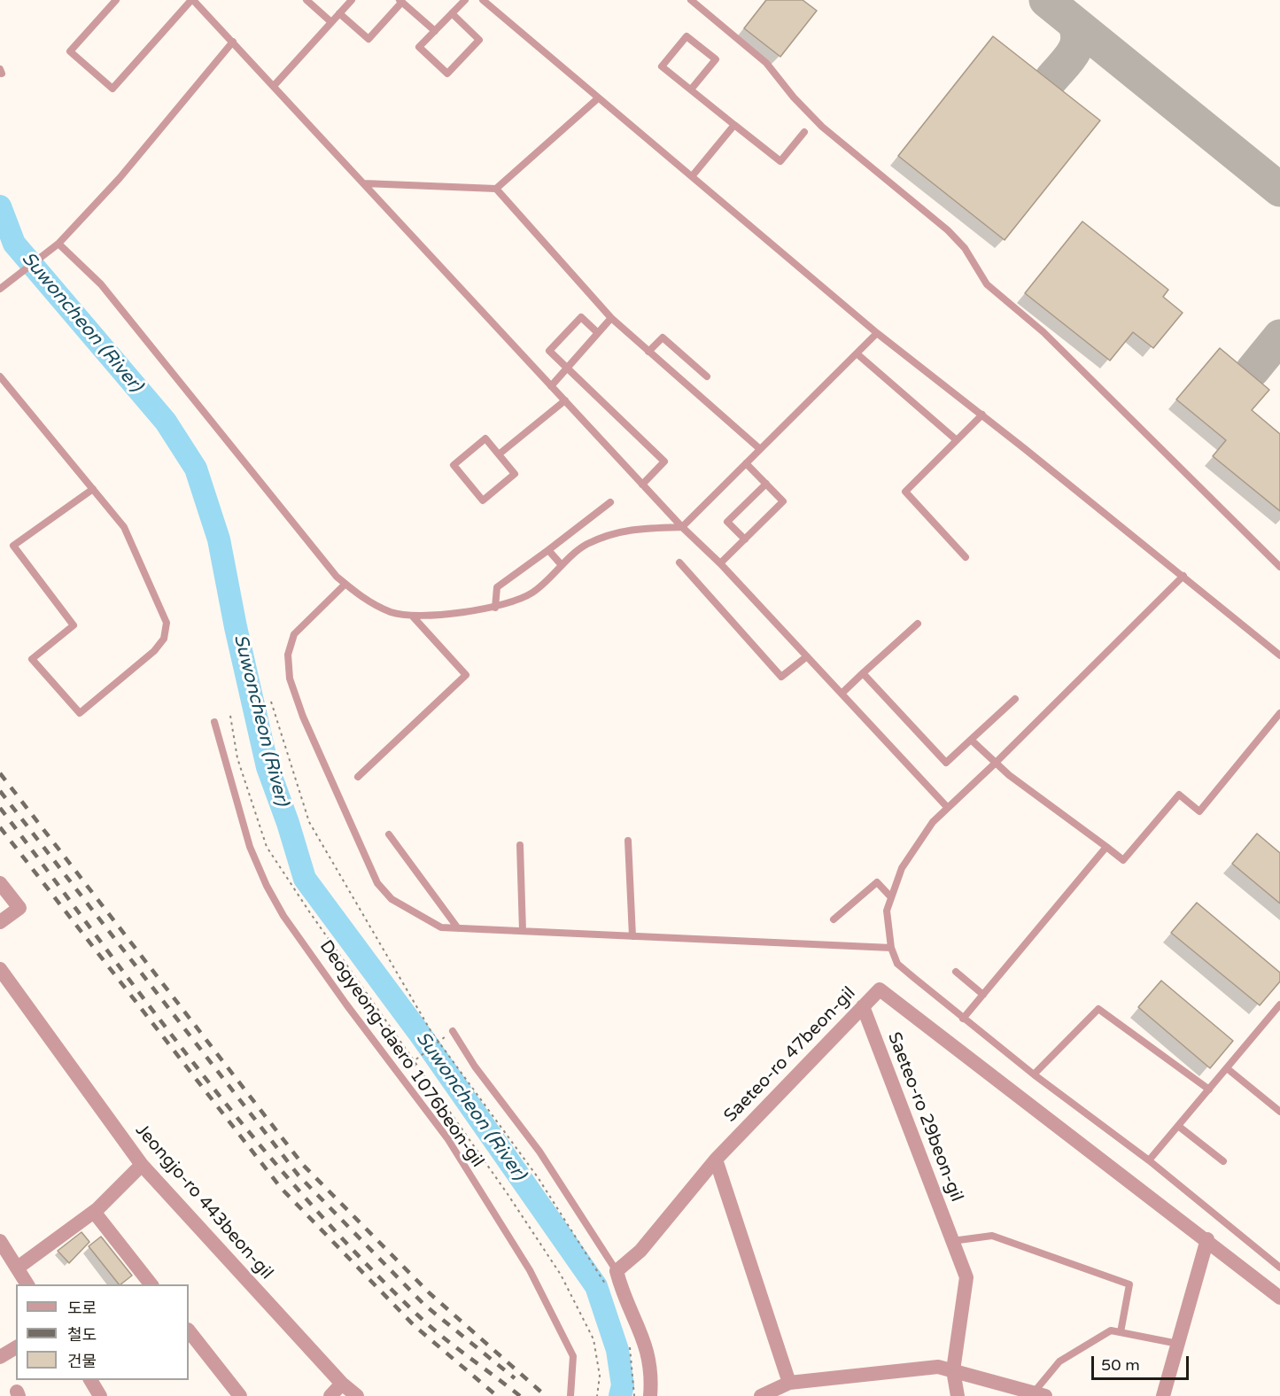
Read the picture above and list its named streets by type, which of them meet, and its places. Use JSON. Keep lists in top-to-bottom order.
{
  "streets": {
    "street": ["Saeteo-ro 47beon-gil", "Saeteo-ro 29beon-gil", "Jeongjo-ro 443beon-gil"],
    "lane": ["Deogyeong-daero 1076beon-gil"]
  },
  "crossings": [
    ["Saeteo-ro 47beon-gil", "Saeteo-ro 29beon-gil"]
  ],
  "water": ["Suwoncheon (River)"],
  "legend": ["도로", "철도", "건물"],
  "scale_bar": "50 m"
}
